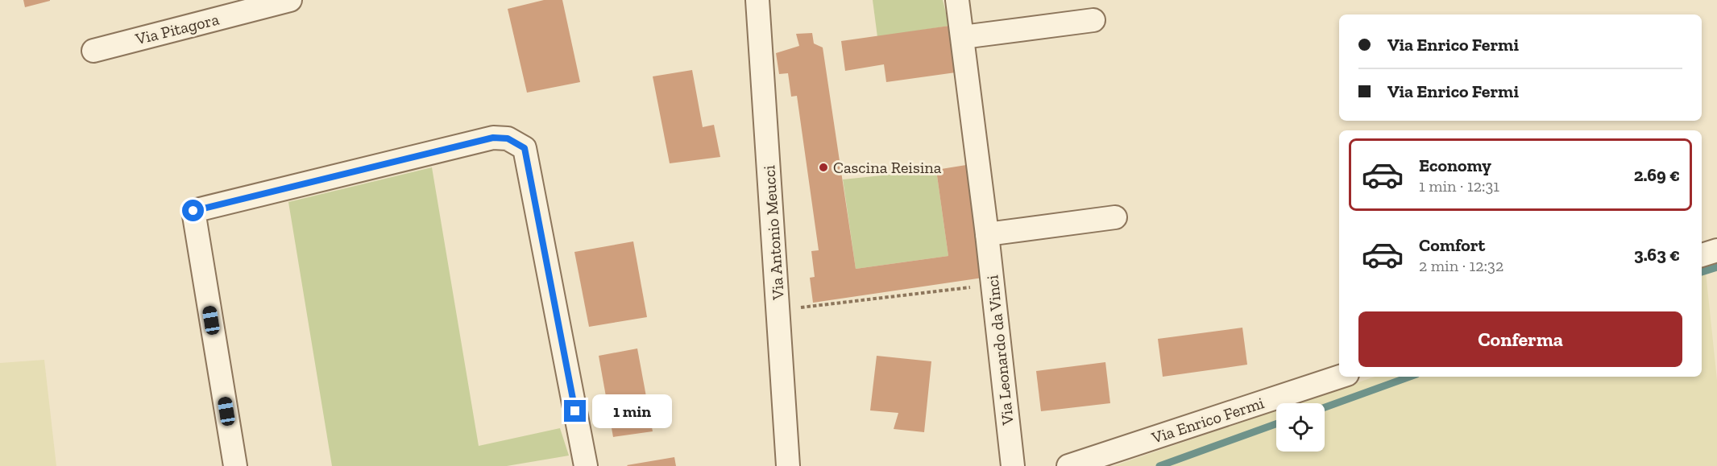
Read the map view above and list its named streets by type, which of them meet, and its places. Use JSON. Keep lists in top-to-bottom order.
{
  "streets": {
    "street": [
      "Via Pitagora",
      "Via Antonio Meucci",
      "Via Leonardo da Vinci",
      "Via Enrico Fermi"
    ]
  },
  "places": ["Cascina Reisina"],
  "page": {
    "banner": ["Via Enrico Fermi", "Via Enrico Fermi"],
    "list": [
      {
        "name": "Economy",
        "note": "1 min · 12:31",
        "value": "2.69 €"
      },
      {
        "name": "Comfort",
        "note": "2 min · 12:32",
        "value": "3.63 €"
      }
    ],
    "buttons": "Conferma",
    "bubble": "1 min"
  }
}
